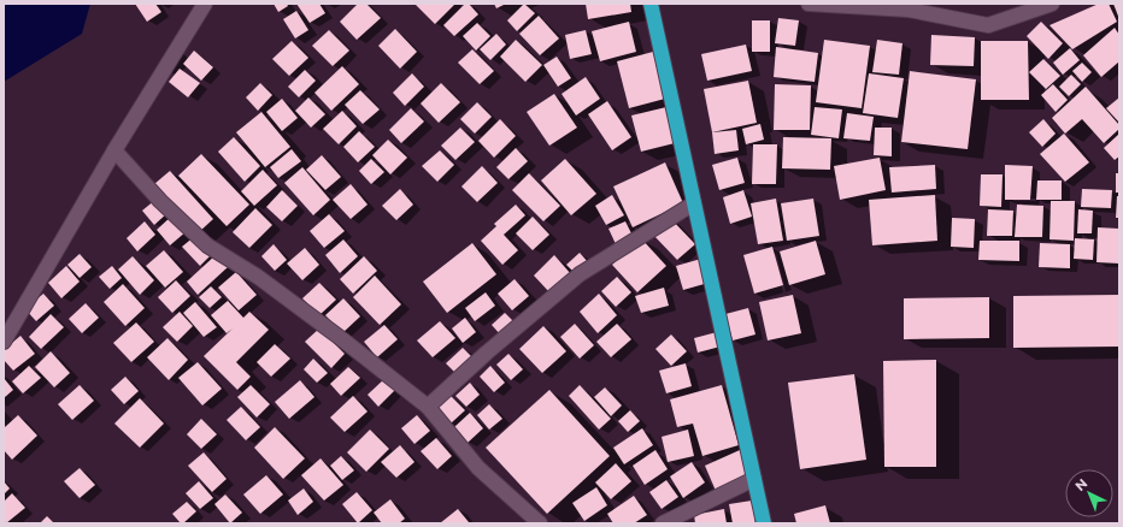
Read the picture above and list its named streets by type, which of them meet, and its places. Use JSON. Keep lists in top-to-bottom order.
{
  "north": "top left"
}
